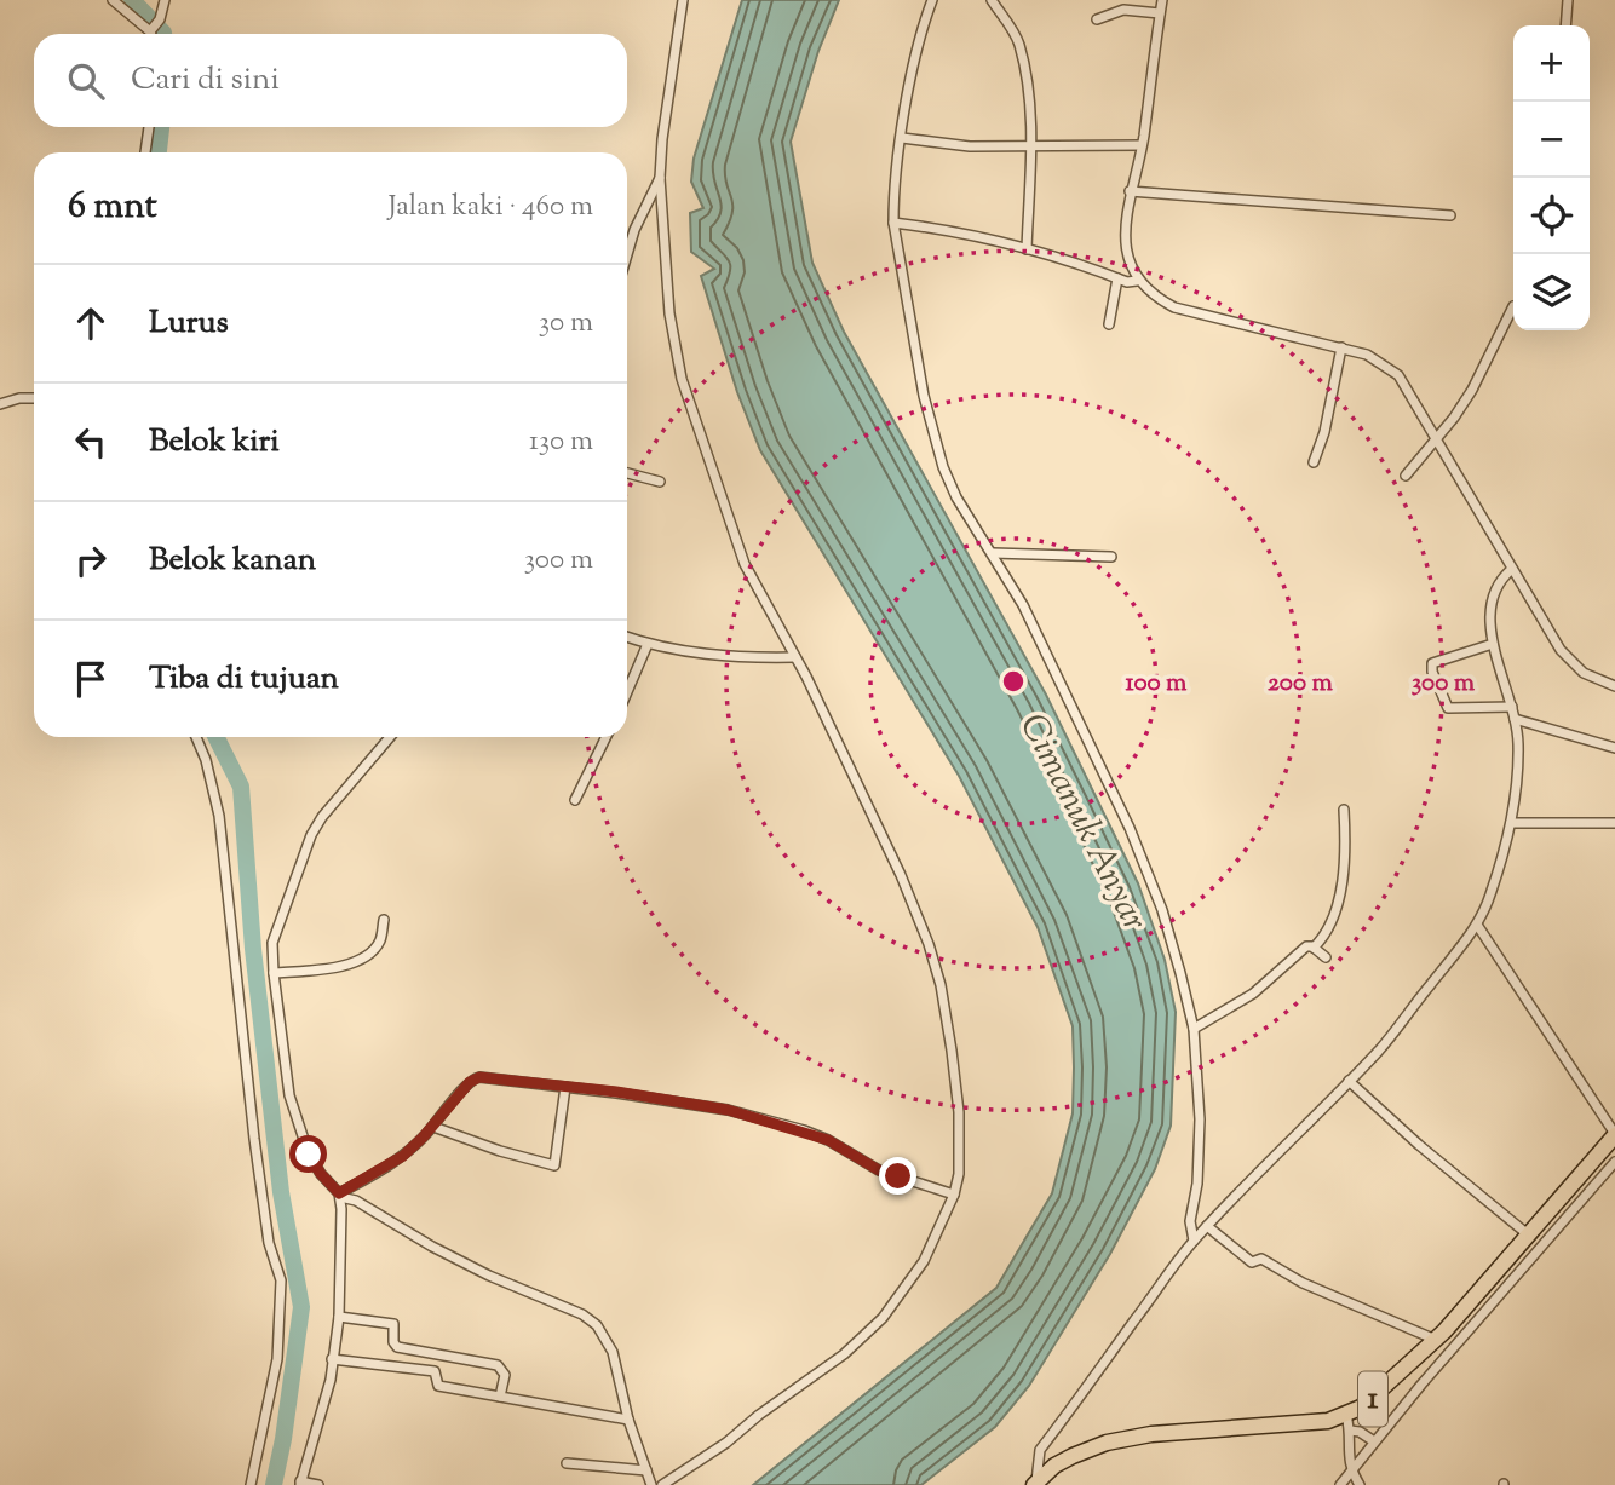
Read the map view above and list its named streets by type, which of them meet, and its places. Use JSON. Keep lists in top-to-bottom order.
{
  "streets": {
    "highway": ["1"]
  },
  "water": ["Cimanuk Anyar"],
  "page": {
    "map_buttons": ["+", "−"],
    "search": "Cari di sini",
    "heading": ["6 mnt", "Jalan kaki · 460 m"],
    "list": [
      ["Lurus", "30 m"],
      ["Belok kiri", "130 m"],
      ["Belok kanan", "300 m"],
      "Tiba di tujuan"
    ]
  },
  "rings": ["100 m", "200 m", "300 m"]
}
